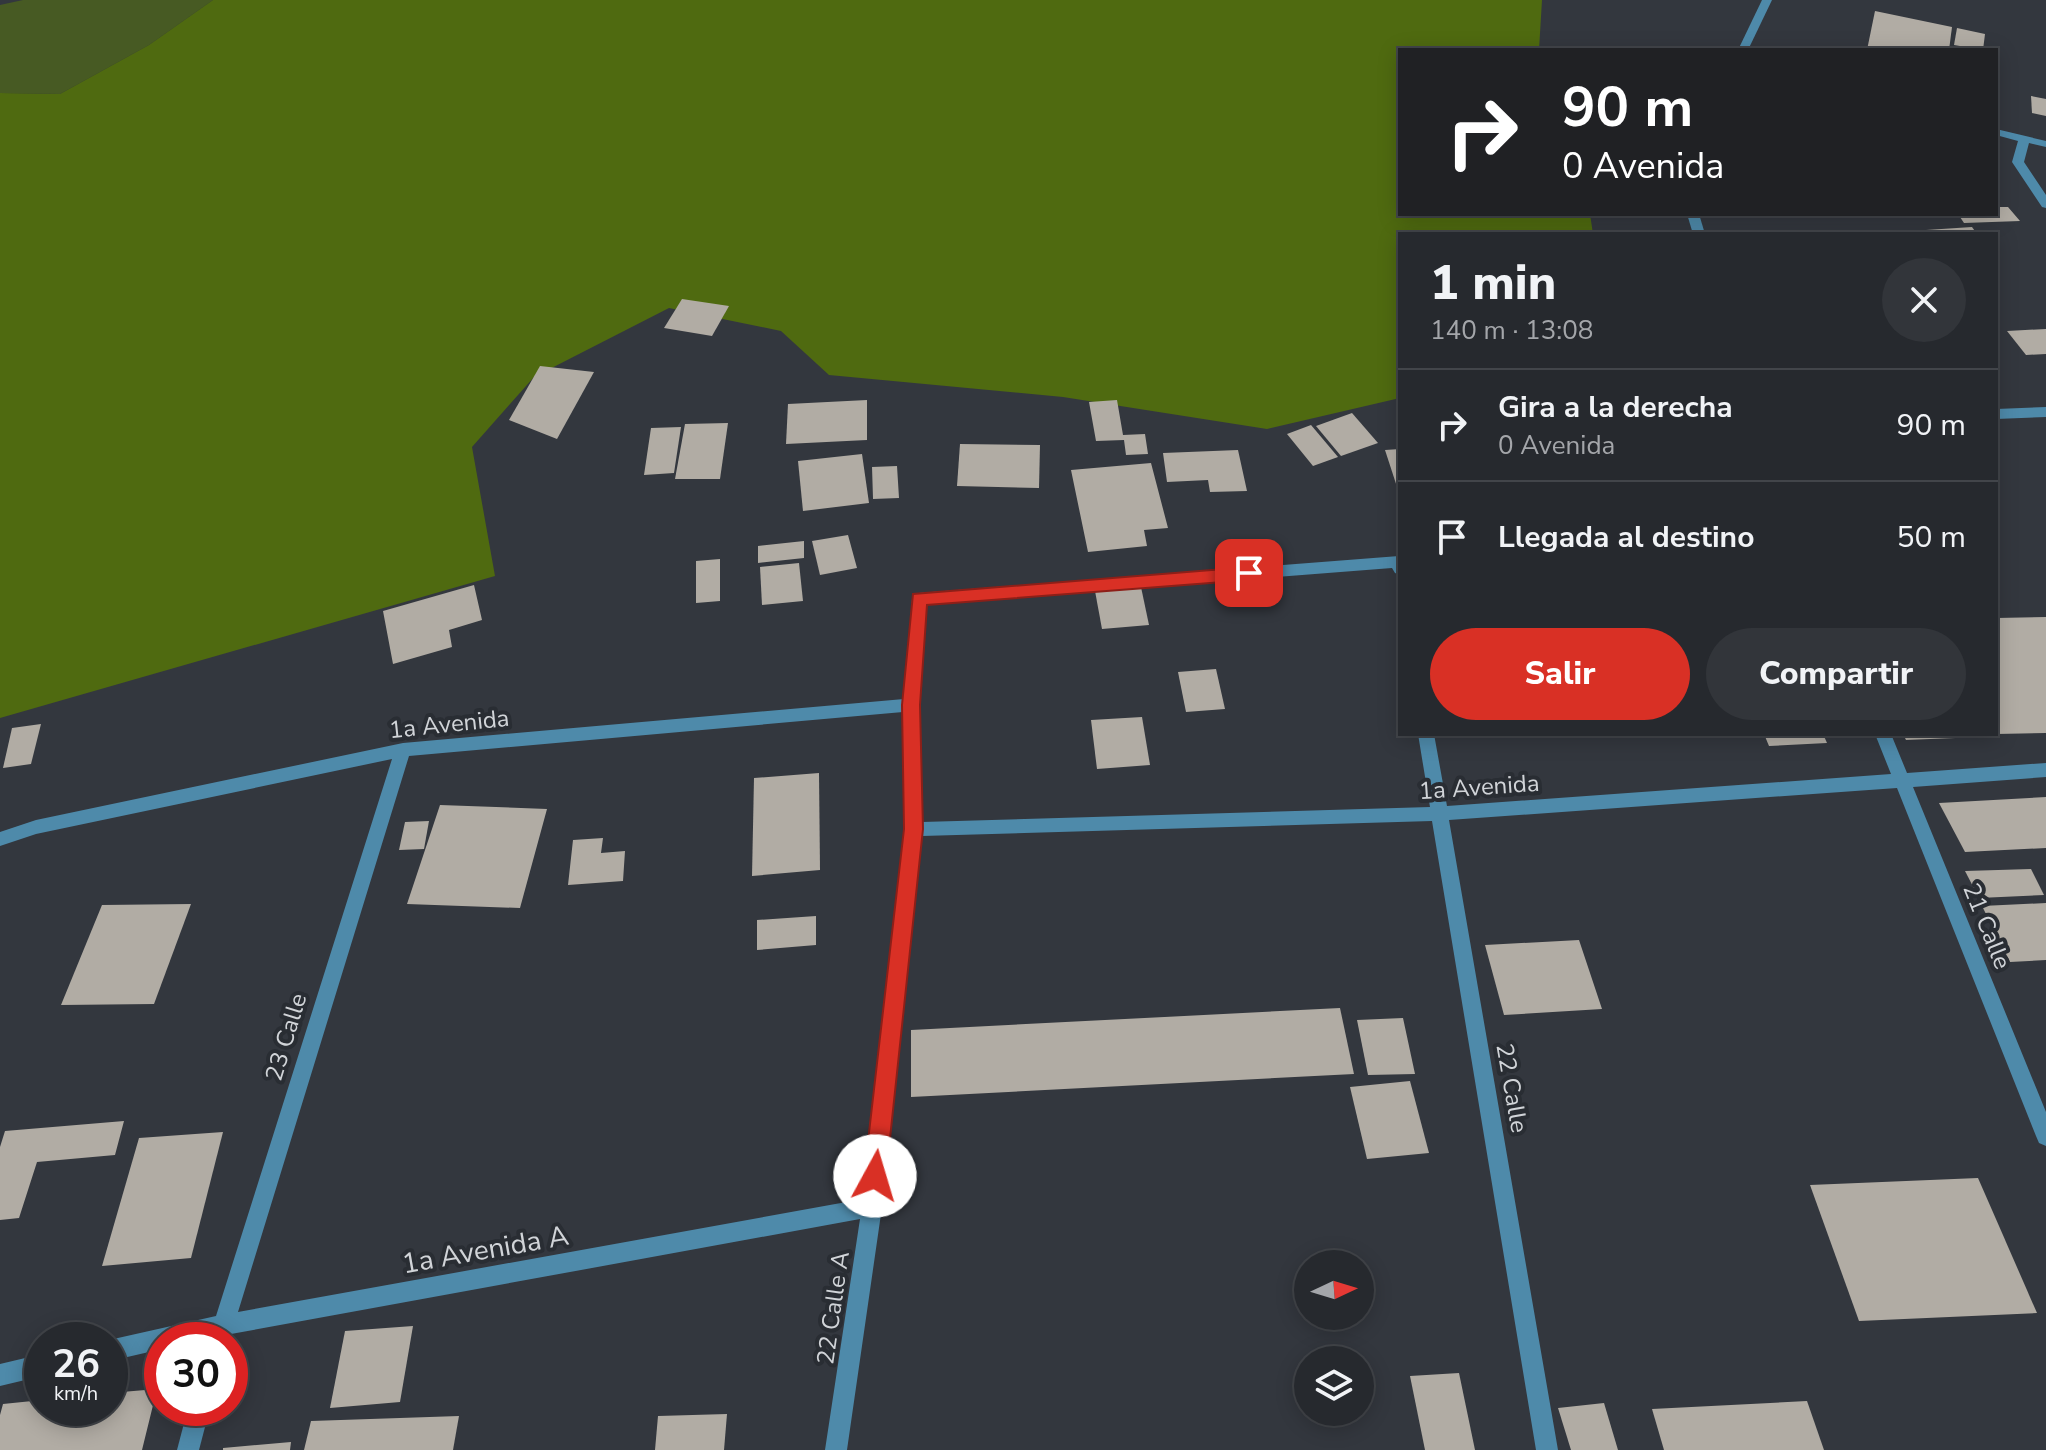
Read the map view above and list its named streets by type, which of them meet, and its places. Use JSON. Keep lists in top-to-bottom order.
{
  "streets": {
    "street": [
      "1a Avenida",
      "21 Calle",
      "23 Calle",
      "22 Calle",
      "1a Avenida A",
      "22 Calle A"
    ]
  },
  "crossings": [
    ["1a Avenida", "21 Calle"],
    ["1a Avenida", "23 Calle"],
    ["1a Avenida", "22 Calle"],
    ["1a Avenida", "22 Calle A"],
    ["1a Avenida A", "22 Calle A"]
  ],
  "north": "right",
  "page": {
    "turn": ["90 m", "0 Avenida"],
    "heading": ["1 min", "140 m · 13:08"],
    "list": [
      {
        "name": "Gira a la derecha",
        "note": "0 Avenida",
        "value": "90 m"
      },
      {
        "name": "Llegada al destino",
        "value": "50 m"
      }
    ],
    "buttons": ["Salir", "Compartir"],
    "speed": "26 km/h",
    "limit": "30"
  }
}
